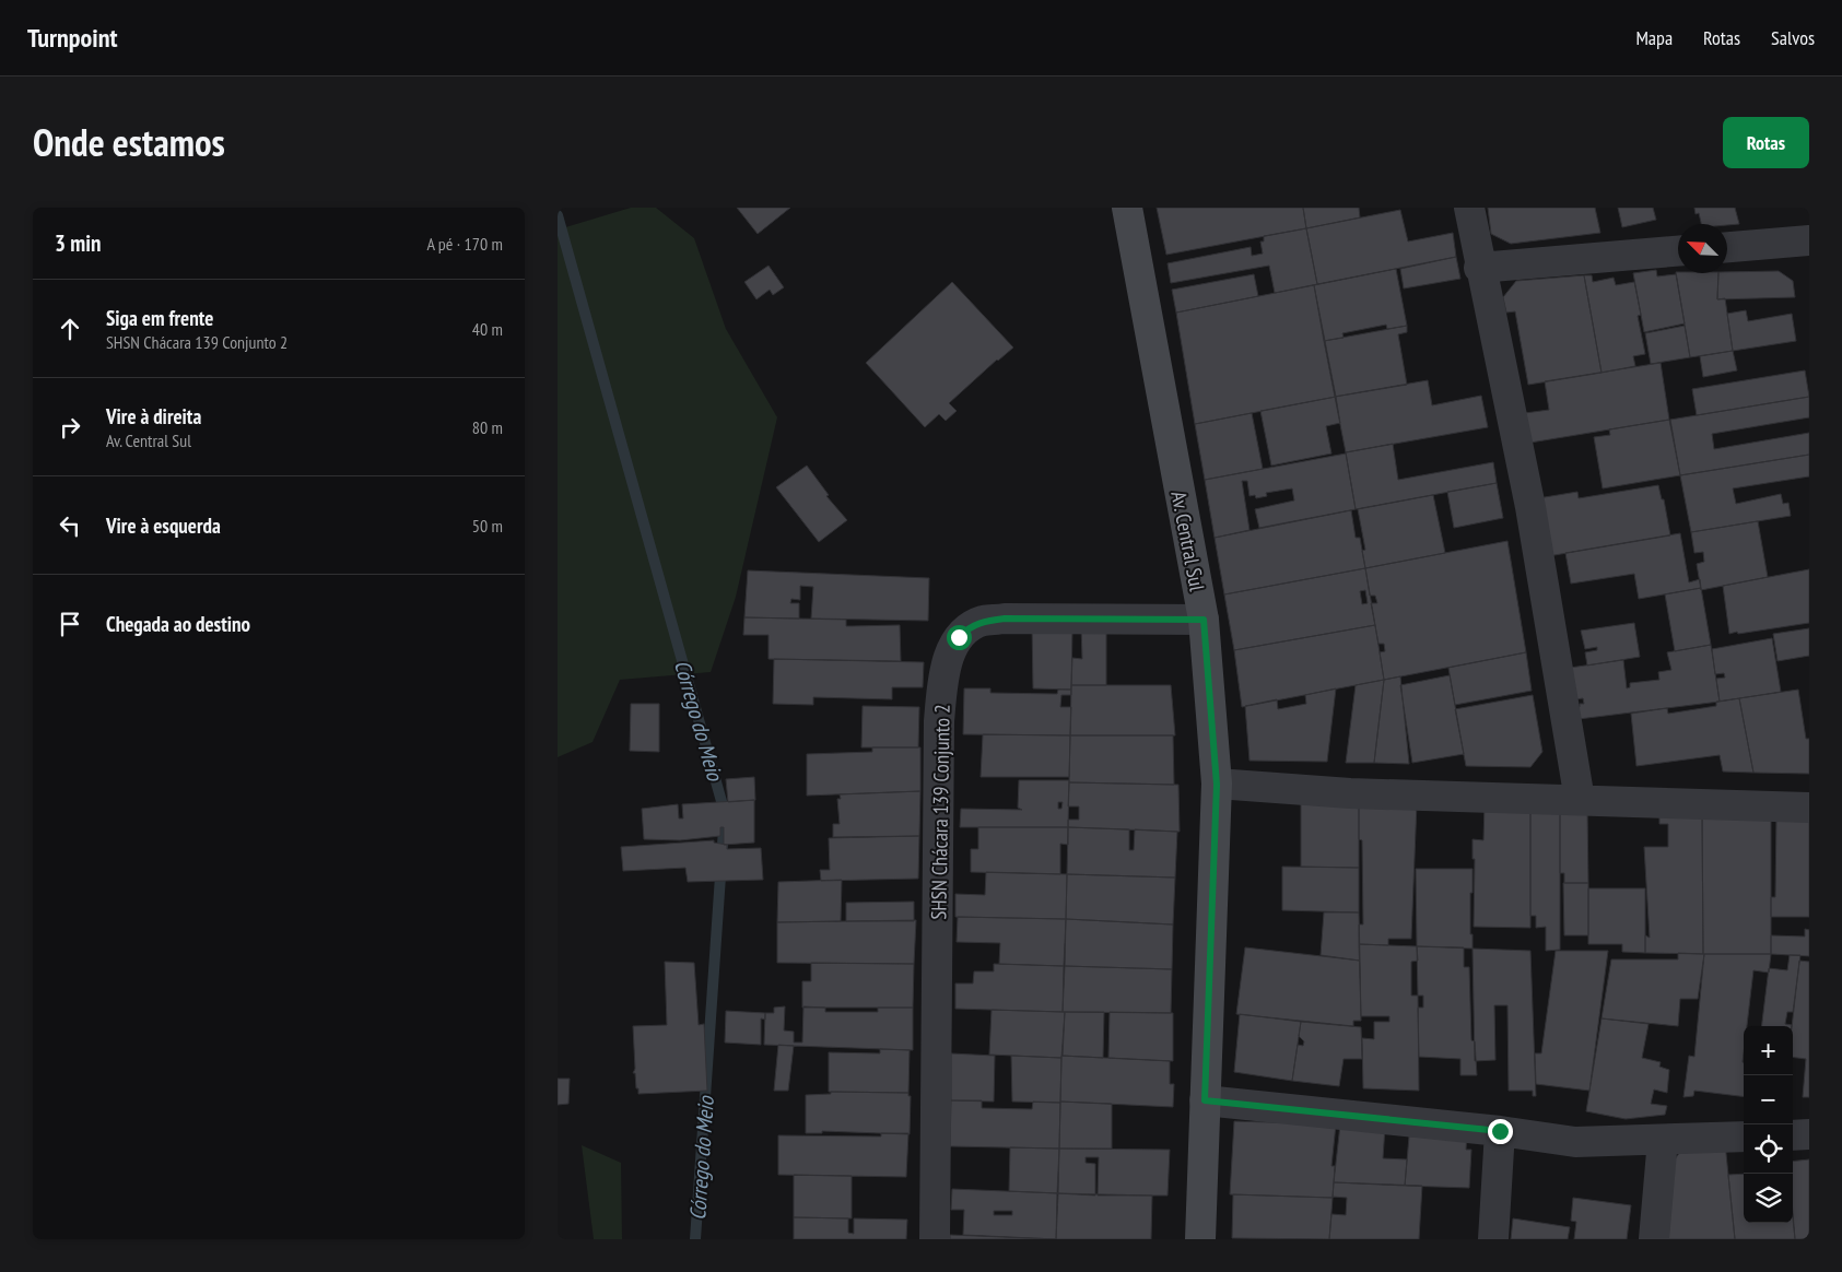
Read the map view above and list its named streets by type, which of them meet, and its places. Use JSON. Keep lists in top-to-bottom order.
{
  "streets": {
    "street": ["Av. Central Sul", "SHSN Chácara 139 Conjunto 2"]
  },
  "crossings": [
    ["Av. Central Sul", "SHSN Chácara 139 Conjunto 2"]
  ],
  "water": ["Córrego do Meio"],
  "north": "top left",
  "page": {
    "header": "Turnpoint",
    "nav": ["Mapa", "Rotas", "Salvos"],
    "title": "Onde estamos",
    "buttons": "Rotas",
    "heading": ["3 min", "A pé · 170 m"],
    "list": [
      ["Siga em frente", "SHSN Chácara 139 Conjunto 2", "40 m"],
      ["Vire à direita", "Av. Central Sul", "80 m"],
      ["Vire à esquerda", "50 m"],
      "Chegada ao destino"
    ],
    "map_buttons": ["+", "−"]
  }
}
